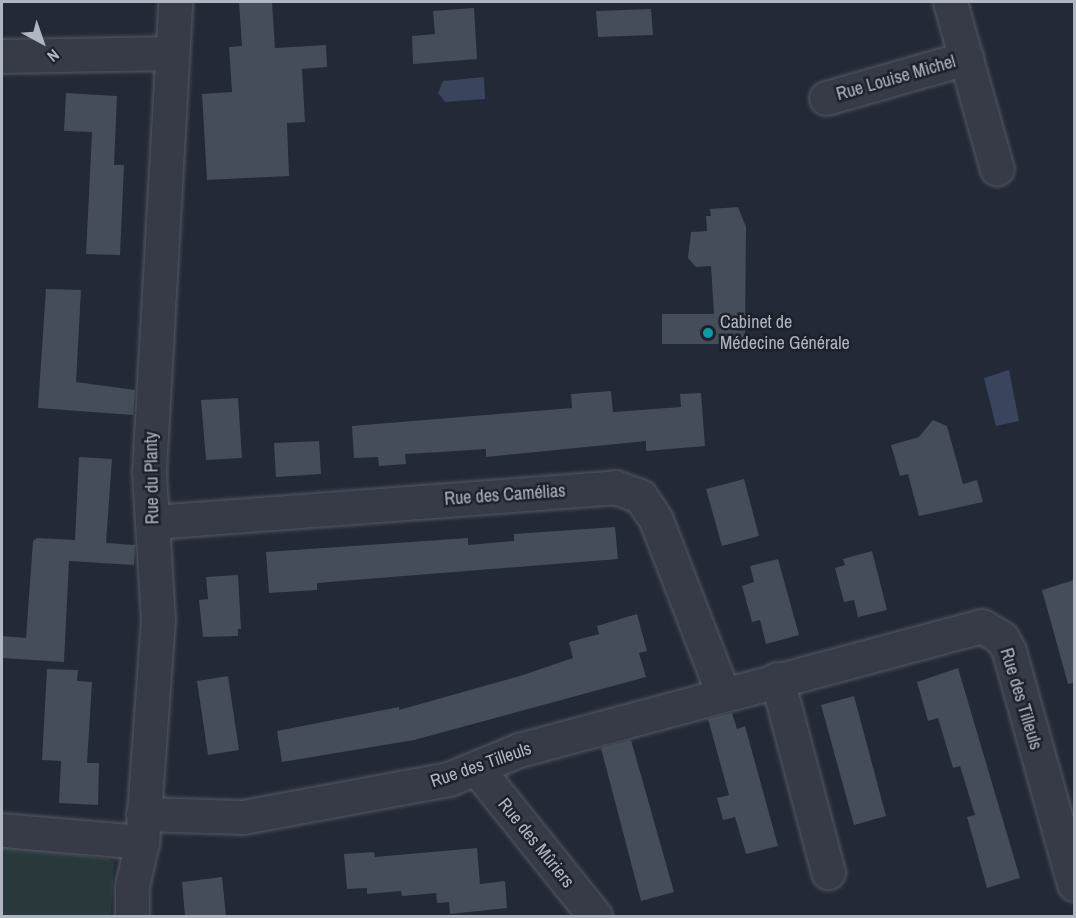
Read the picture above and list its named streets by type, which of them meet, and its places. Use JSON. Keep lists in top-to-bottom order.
{
  "streets": {
    "street": [
      "Rue Louise Michel",
      "Rue du Planty",
      "Rue des Camélias",
      "Rue des Tilleuls",
      "Rue des Mûriers"
    ]
  },
  "crossings": [
    ["Rue du Planty", "Rue des Camélias"],
    ["Rue du Planty", "Rue des Tilleuls"],
    ["Rue des Camélias", "Rue des Tilleuls"],
    ["Rue des Tilleuls", "Rue des Mûriers"]
  ],
  "places": ["Cabinet de Médecine Générale"],
  "north": "bottom right"
}
